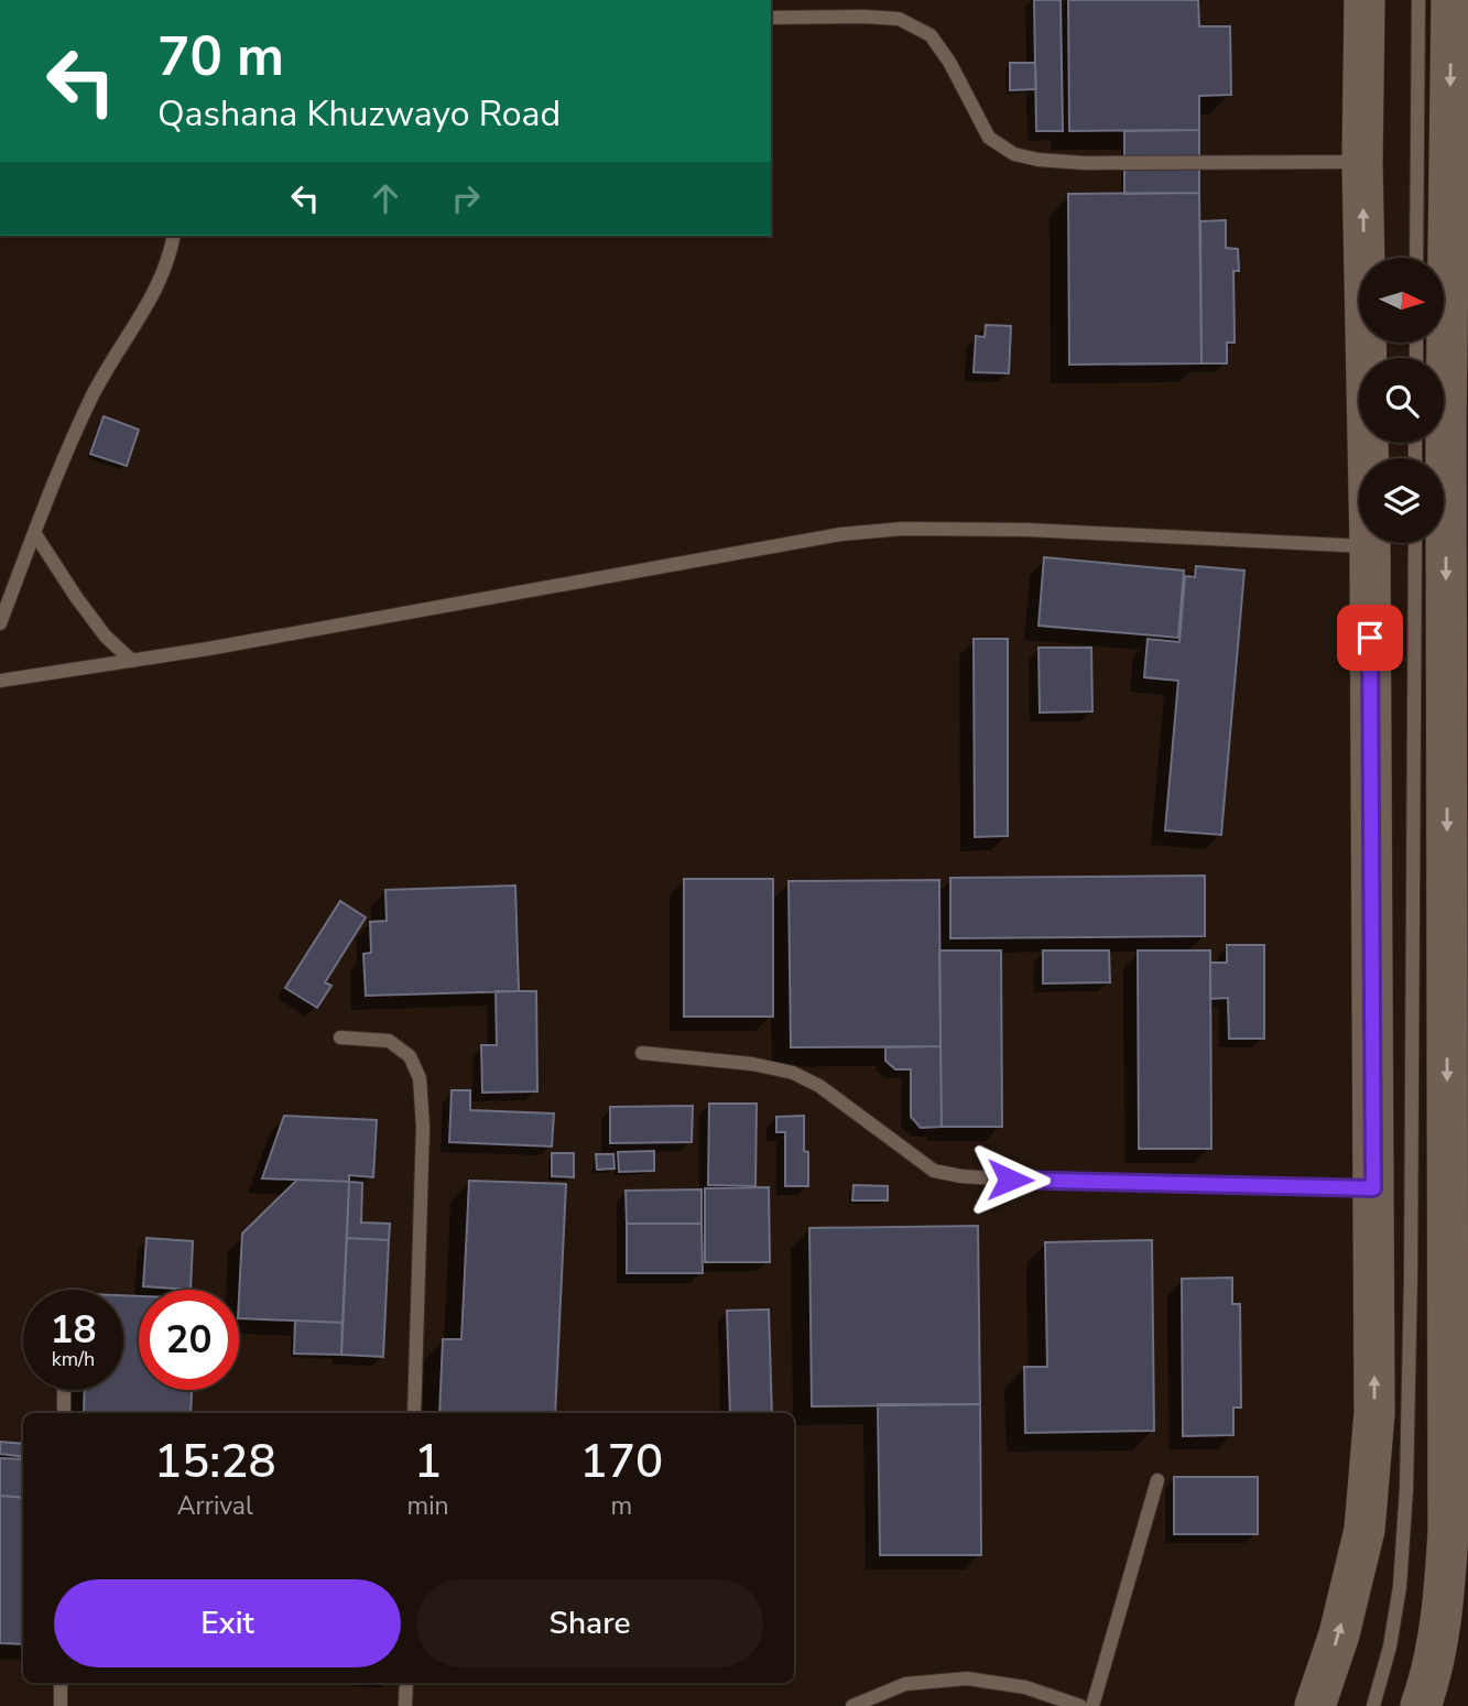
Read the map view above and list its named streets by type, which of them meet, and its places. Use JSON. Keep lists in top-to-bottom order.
{
  "north": "right",
  "page": {
    "turn": ["70 m", "Qashana Khuzwayo Road"],
    "speed": "18 km/h",
    "limit": "20",
    "eta": [
      "15:28",
      "Arrival",
      "1",
      "min",
      "170",
      "m"
    ],
    "buttons": ["Exit", "Share"]
  }
}
